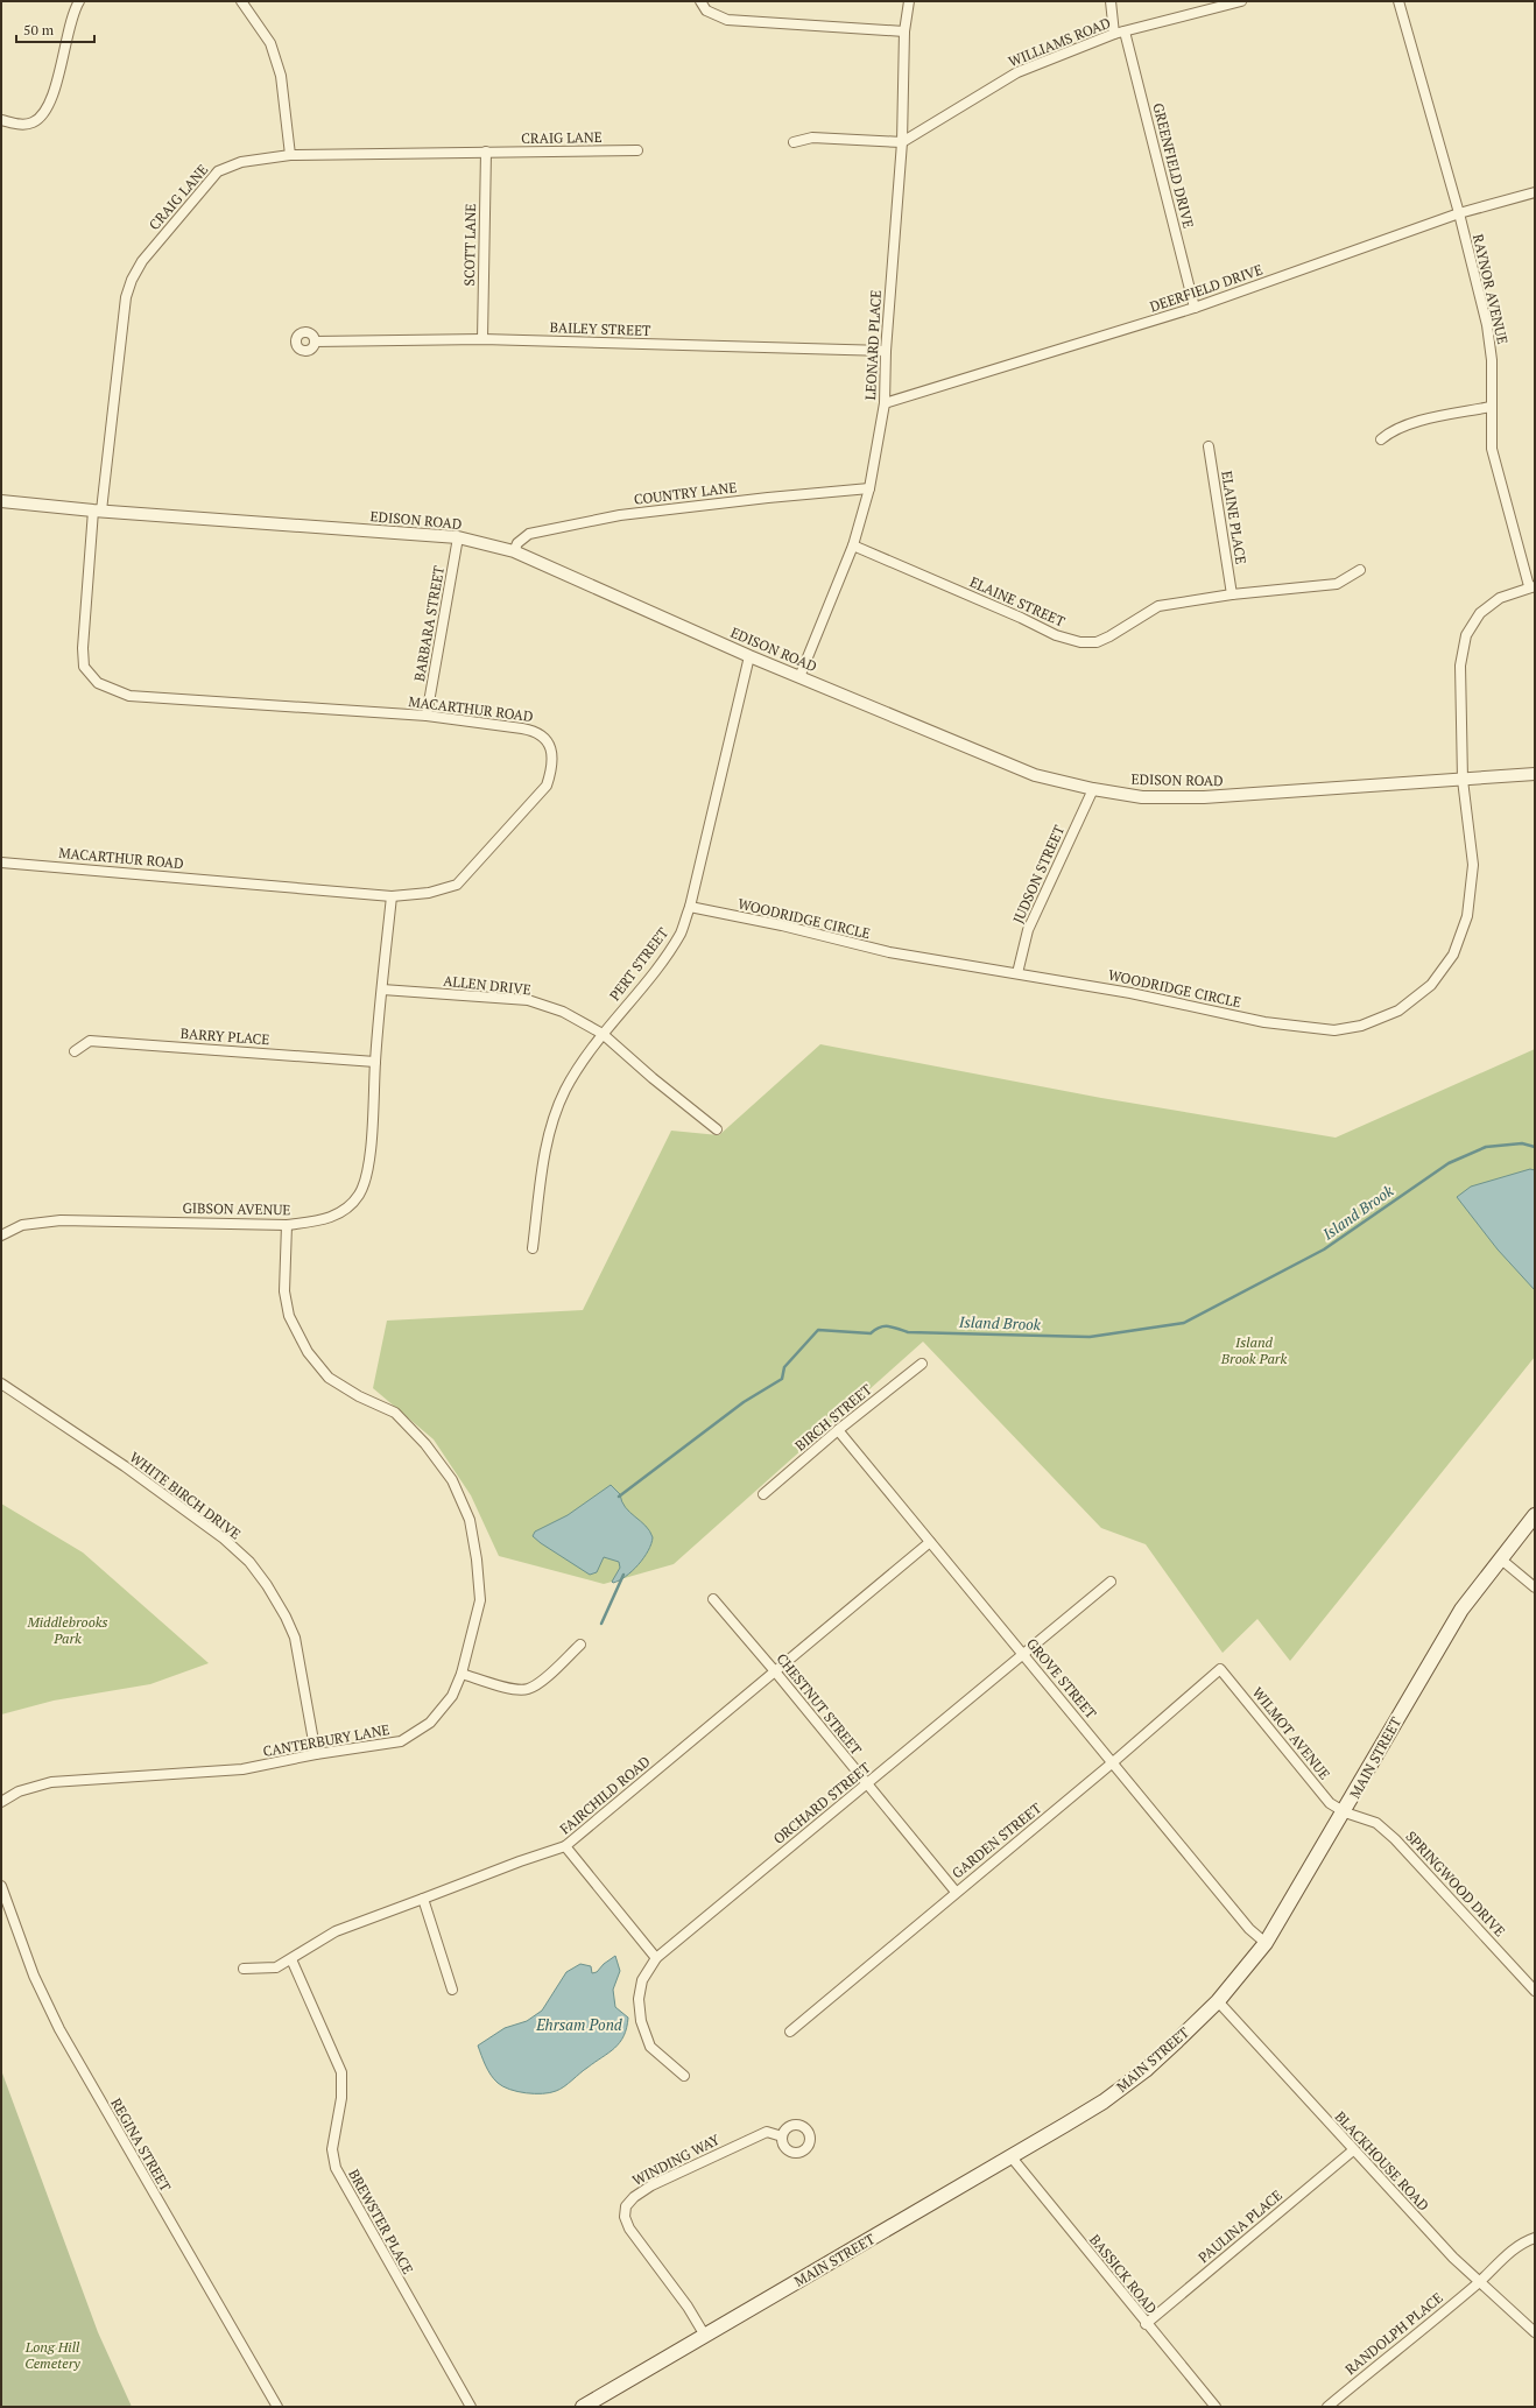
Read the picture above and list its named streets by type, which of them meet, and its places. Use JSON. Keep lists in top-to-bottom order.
{
  "streets": {
    "main road": ["MAIN STREET"],
    "street": [
      "WILLIAMS ROAD",
      "CRAIG LANE",
      "GREENFIELD DRIVE",
      "SCOTT LANE",
      "DEERFIELD DRIVE",
      "RAYNOR AVENUE",
      "BAILEY STREET",
      "LEONARD PLACE",
      "COUNTRY LANE",
      "ELAINE PLACE",
      "EDISON ROAD",
      "ELAINE STREET",
      "BARBARA STREET",
      "MACARTHUR ROAD",
      "JUDSON STREET",
      "WOODRIDGE CIRCLE",
      "PERT STREET",
      "ALLEN DRIVE",
      "BARRY PLACE",
      "GIBSON AVENUE",
      "BIRCH STREET",
      "WHITE BIRCH DRIVE",
      "GROVE STREET",
      "CHESTNUT STREET",
      "WILMOT AVENUE",
      "CANTERBURY LANE",
      "FAIRCHILD ROAD",
      "ORCHARD STREET",
      "GARDEN STREET",
      "SPRINGWOOD DRIVE",
      "REGINA STREET",
      "WINDING WAY",
      "BLACKHOUSE ROAD",
      "BREWSTER PLACE",
      "PAULINA PLACE",
      "BASSICK ROAD",
      "RANDOLPH PLACE"
    ]
  },
  "crossings": [
    ["WILLIAMS ROAD", "GREENFIELD DRIVE"],
    ["WILLIAMS ROAD", "LEONARD PLACE"],
    ["CRAIG LANE", "SCOTT LANE"],
    ["CRAIG LANE", "EDISON ROAD"],
    ["CRAIG LANE", "MACARTHUR ROAD"],
    ["GREENFIELD DRIVE", "DEERFIELD DRIVE"],
    ["SCOTT LANE", "BAILEY STREET"],
    ["DEERFIELD DRIVE", "RAYNOR AVENUE"],
    ["DEERFIELD DRIVE", "LEONARD PLACE"],
    ["RAYNOR AVENUE", "WOODRIDGE CIRCLE"],
    ["BAILEY STREET", "LEONARD PLACE"],
    ["LEONARD PLACE", "COUNTRY LANE"],
    ["LEONARD PLACE", "EDISON ROAD"],
    ["LEONARD PLACE", "ELAINE STREET"],
    ["COUNTRY LANE", "EDISON ROAD"],
    ["ELAINE PLACE", "ELAINE STREET"],
    ["EDISON ROAD", "BARBARA STREET"],
    ["EDISON ROAD", "MACARTHUR ROAD"],
    ["EDISON ROAD", "JUDSON STREET"],
    ["EDISON ROAD", "WOODRIDGE CIRCLE"],
    ["EDISON ROAD", "PERT STREET"],
    ["BARBARA STREET", "MACARTHUR ROAD"],
    ["MACARTHUR ROAD", "GIBSON AVENUE"],
    ["JUDSON STREET", "WOODRIDGE CIRCLE"],
    ["WOODRIDGE CIRCLE", "PERT STREET"],
    ["PERT STREET", "ALLEN DRIVE"],
    ["ALLEN DRIVE", "GIBSON AVENUE"],
    ["BARRY PLACE", "GIBSON AVENUE"],
    ["GIBSON AVENUE", "CANTERBURY LANE"],
    ["BIRCH STREET", "GROVE STREET"],
    ["WHITE BIRCH DRIVE", "CANTERBURY LANE"],
    ["GROVE STREET", "MAIN STREET"],
    ["GROVE STREET", "FAIRCHILD ROAD"],
    ["GROVE STREET", "ORCHARD STREET"],
    ["GROVE STREET", "GARDEN STREET"],
    ["CHESTNUT STREET", "FAIRCHILD ROAD"],
    ["CHESTNUT STREET", "ORCHARD STREET"],
    ["CHESTNUT STREET", "GARDEN STREET"],
    ["WILMOT AVENUE", "MAIN STREET"],
    ["WILMOT AVENUE", "GARDEN STREET"],
    ["WILMOT AVENUE", "SPRINGWOOD DRIVE"],
    ["MAIN STREET", "SPRINGWOOD DRIVE"],
    ["MAIN STREET", "WINDING WAY"],
    ["MAIN STREET", "BLACKHOUSE ROAD"],
    ["MAIN STREET", "BASSICK ROAD"],
    ["FAIRCHILD ROAD", "BREWSTER PLACE"],
    ["BLACKHOUSE ROAD", "PAULINA PLACE"],
    ["BLACKHOUSE ROAD", "RANDOLPH PLACE"],
    ["PAULINA PLACE", "BASSICK ROAD"]
  ],
  "water": ["Island Brook", "Ehrsam Pond"],
  "parks": ["Island Brook Park", "Middlebrooks Park", "Long Hill Cemetery"],
  "scale_bar": "50 m"
}
